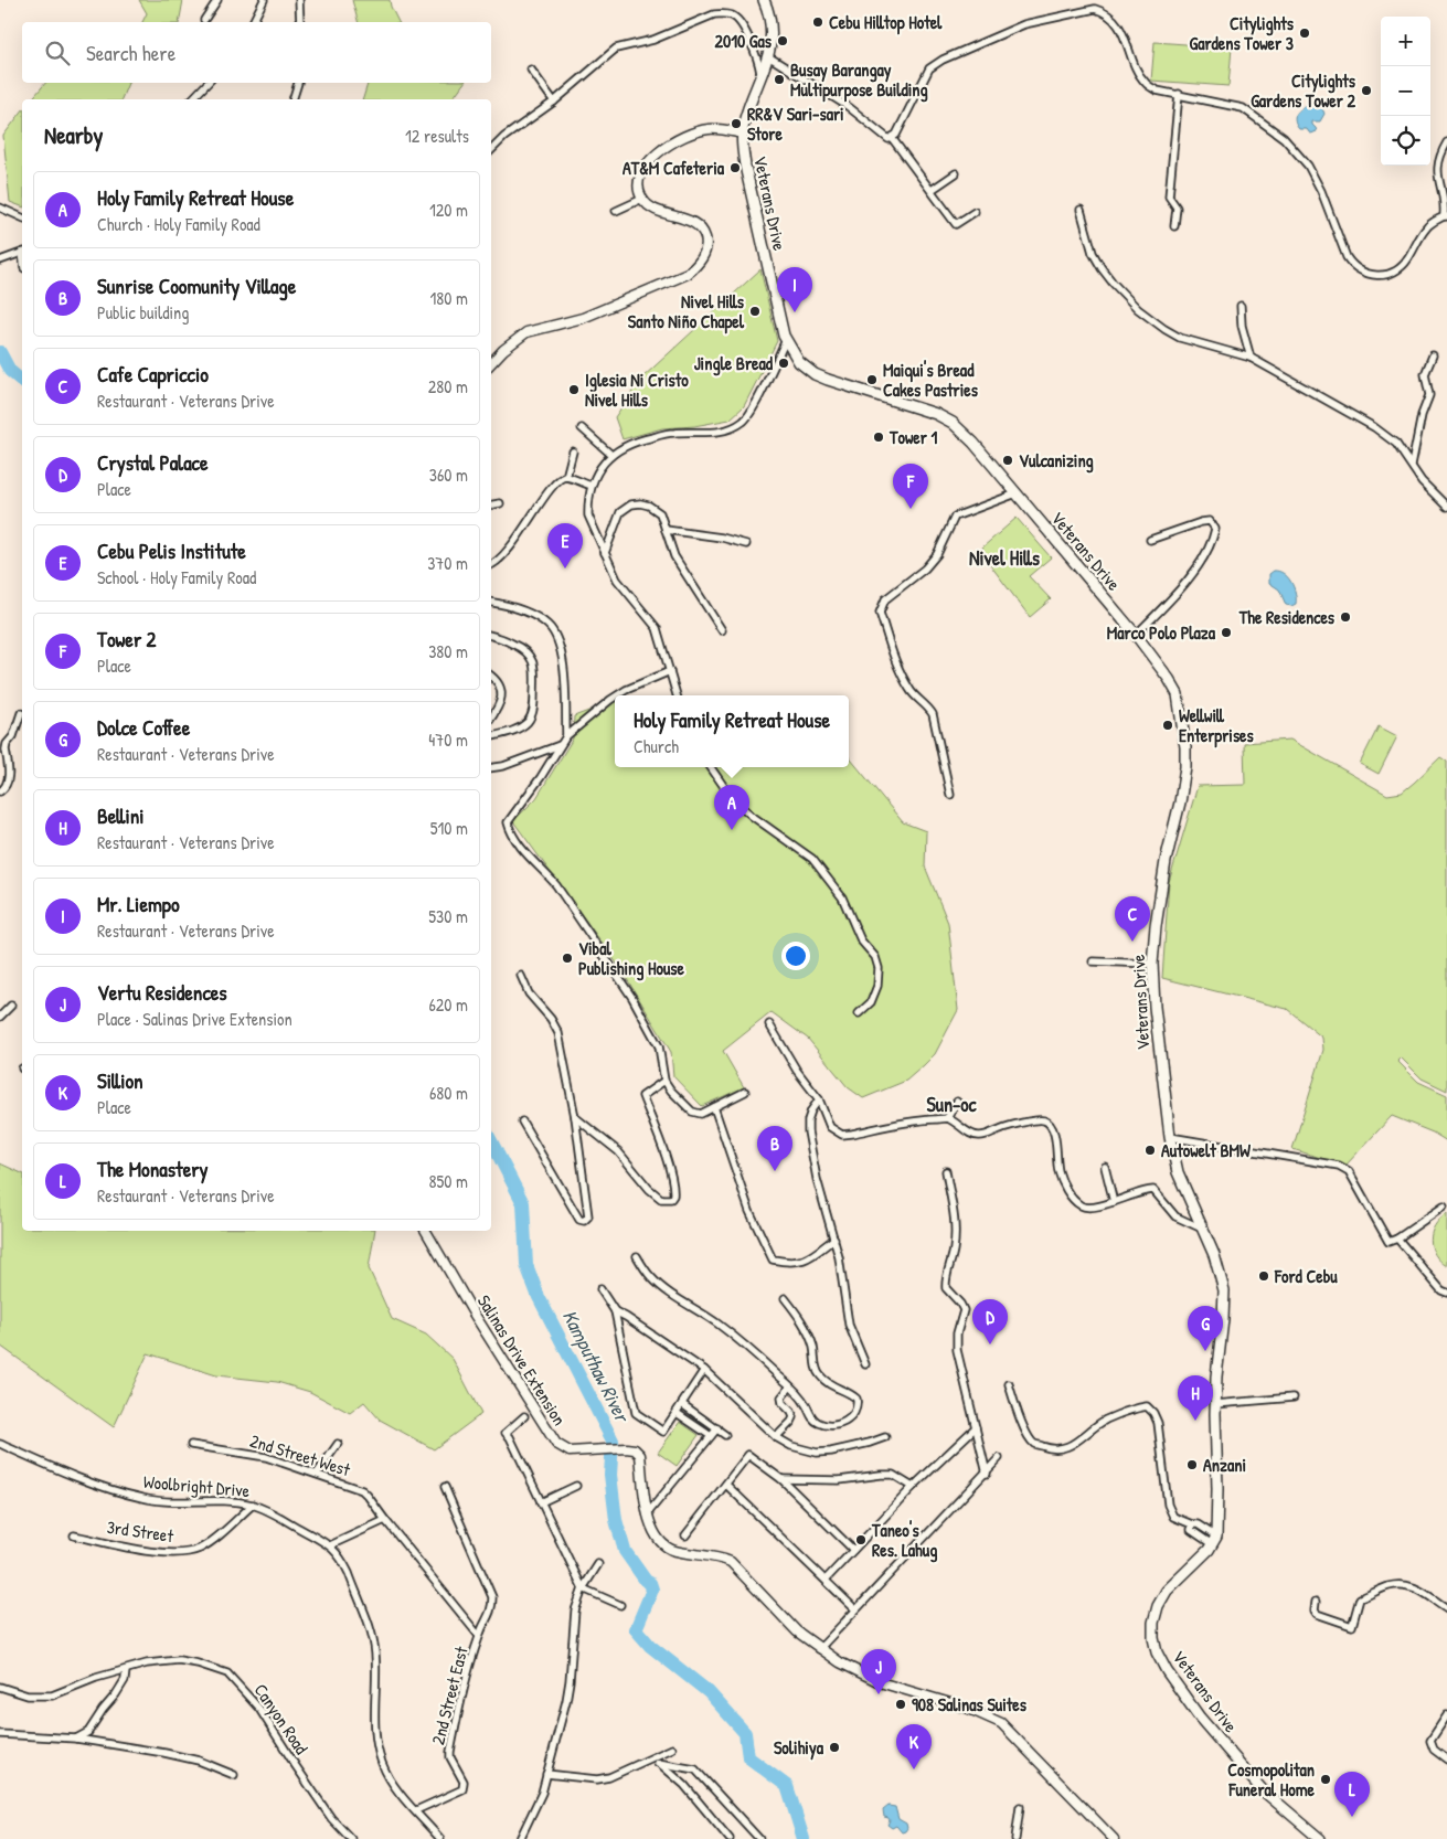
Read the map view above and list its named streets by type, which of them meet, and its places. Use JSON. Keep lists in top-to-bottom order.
{
  "streets": {
    "main road": ["Veterans Drive"],
    "street": [
      "Salinas Drive Extension",
      "2nd Street West",
      "Woolbright Drive",
      "3rd Street",
      "2nd Street East",
      "Canyon Road"
    ]
  },
  "crossings": [
    ["2nd Street West", "2nd Street East"],
    ["Woolbright Drive", "3rd Street"],
    ["Woolbright Drive", "2nd Street East"]
  ],
  "districts": ["Nivel Hills", "Sun-oc"],
  "water": ["Kamputhaw River"],
  "places": [
    "Cebu Hilltop Hotel",
    "Citylights Gardens Tower 3",
    "2010 Gas",
    "Busay Barangay Multipurpose Building",
    "Citylights Gardens Tower 2",
    "RR&V Sari-sari Store",
    "AT&M Cafeteria",
    "Nivel Hills Santo Niño Chapel",
    "Jingle Bread",
    "Maiqui's Bread Cakes Pastries",
    "Iglesia Ni Cristo Nivel Hills",
    "Tower 1",
    "Vulcanizing",
    "The Residences",
    "Marco Polo Plaza",
    "Wellwill Enterprises",
    "Vibal Publishing House",
    "Autowelt BMW",
    "Ford Cebu",
    "Anzani",
    "Taneo's Res. Lahug",
    "908 Salinas Suites",
    "Solihiya",
    "Cosmopolitan Funeral Home"
  ],
  "page": {
    "map_buttons": ["+", "−"],
    "search": "Search here",
    "heading": ["Nearby", "12 results"],
    "list": [
      {
        "mark": "A",
        "name": "Holy Family Retreat House",
        "note": "Church · Holy Family Road",
        "value": "120 m"
      },
      {
        "mark": "B",
        "name": "Sunrise Coomunity Village",
        "note": "Public building",
        "value": "180 m"
      },
      {
        "mark": "C",
        "name": "Cafe Capriccio",
        "note": "Restaurant · Veterans Drive",
        "value": "280 m"
      },
      {
        "mark": "D",
        "name": "Crystal Palace",
        "note": "Place",
        "value": "360 m"
      },
      {
        "mark": "E",
        "name": "Cebu Pelis Institute",
        "note": "School · Holy Family Road",
        "value": "370 m"
      },
      {
        "mark": "F",
        "name": "Tower 2",
        "note": "Place",
        "value": "380 m"
      },
      {
        "mark": "G",
        "name": "Dolce Coffee",
        "note": "Restaurant · Veterans Drive",
        "value": "470 m"
      },
      {
        "mark": "H",
        "name": "Bellini",
        "note": "Restaurant · Veterans Drive",
        "value": "510 m"
      },
      {
        "mark": "I",
        "name": "Mr. Liempo",
        "note": "Restaurant · Veterans Drive",
        "value": "530 m"
      },
      {
        "mark": "J",
        "name": "Vertu Residences",
        "note": "Place · Salinas Drive Extension",
        "value": "620 m"
      },
      {
        "mark": "K",
        "name": "Sillion",
        "note": "Place",
        "value": "680 m"
      },
      {
        "mark": "L",
        "name": "The Monastery",
        "note": "Restaurant · Veterans Drive",
        "value": "850 m"
      }
    ],
    "pins": [
      "I",
      "F",
      "E",
      "A",
      "C",
      "B",
      "D",
      "G",
      "H",
      "J",
      "K",
      "L"
    ],
    "popup": ["Holy Family Retreat House", "Church"]
  }
}
